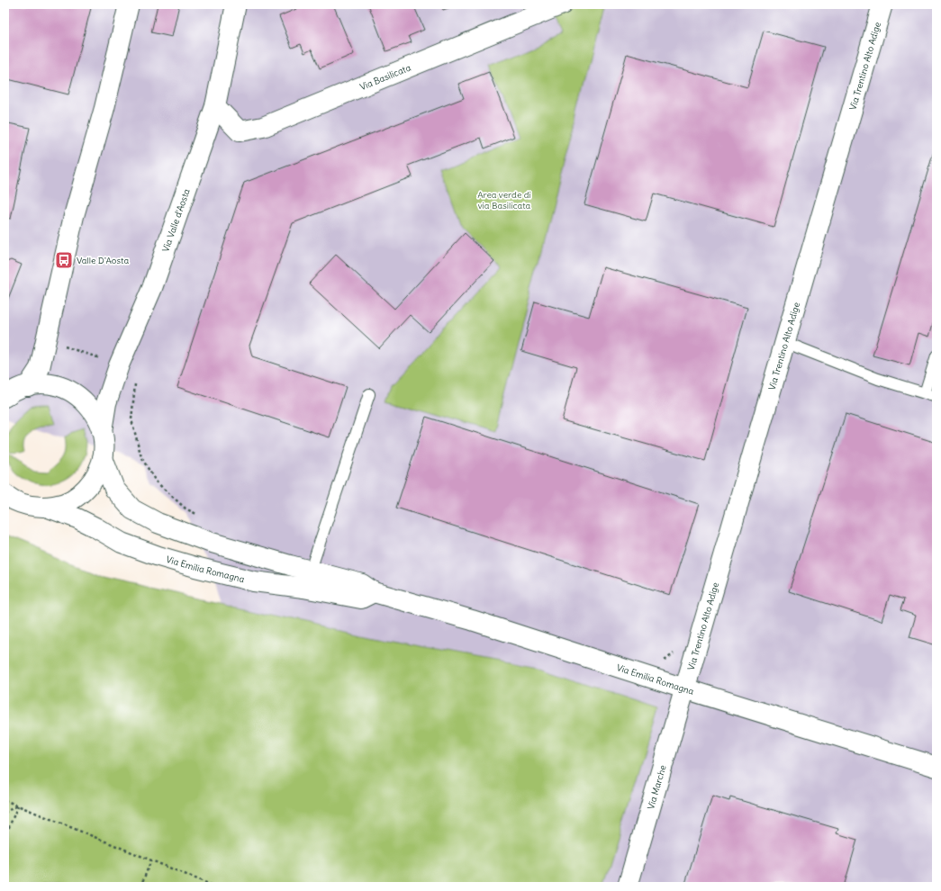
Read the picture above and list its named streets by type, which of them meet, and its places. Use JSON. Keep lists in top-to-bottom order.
{
  "streets": {
    "street": [
      "Via Trentino Alto Adige",
      "Via Basilicata",
      "Via Valle d'Aosta",
      "Via Emilia Romagna",
      "Via Marche"
    ]
  },
  "crossings": [
    ["Via Trentino Alto Adige", "Via Emilia Romagna"],
    ["Via Trentino Alto Adige", "Via Marche"],
    ["Via Basilicata", "Via Valle d'Aosta"],
    ["Via Valle d'Aosta", "Via Emilia Romagna"],
    ["Via Emilia Romagna", "Via Marche"]
  ],
  "parks": ["Area verde di via Basilicata"],
  "places": {
    "bus stop": ["Valle D'Aosta"]
  }
}
